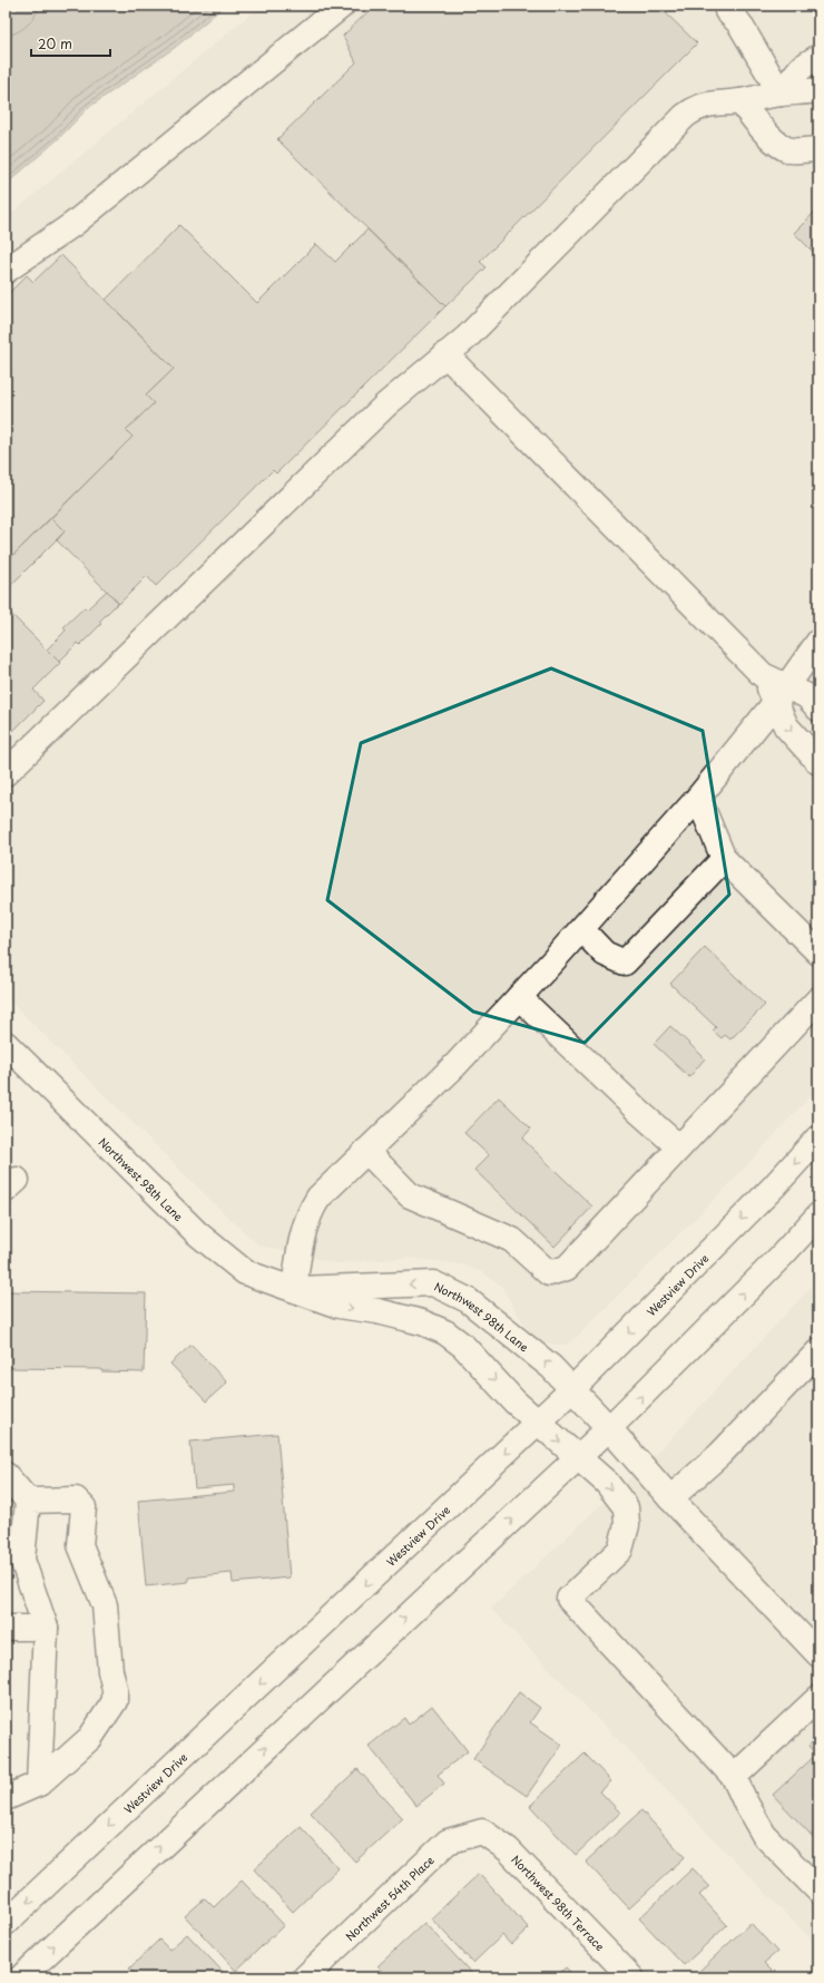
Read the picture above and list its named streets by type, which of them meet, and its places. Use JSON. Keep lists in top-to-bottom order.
{
  "streets": {
    "street": [
      "Northwest 98th Lane",
      "Westview Drive",
      "Northwest 54th Place",
      "Northwest 98th Terrace"
    ]
  },
  "crossings": [
    ["Northwest 98th Lane", "Westview Drive"],
    ["Northwest 54th Place", "Northwest 98th Terrace"]
  ],
  "scale_bar": "20 m"
}
